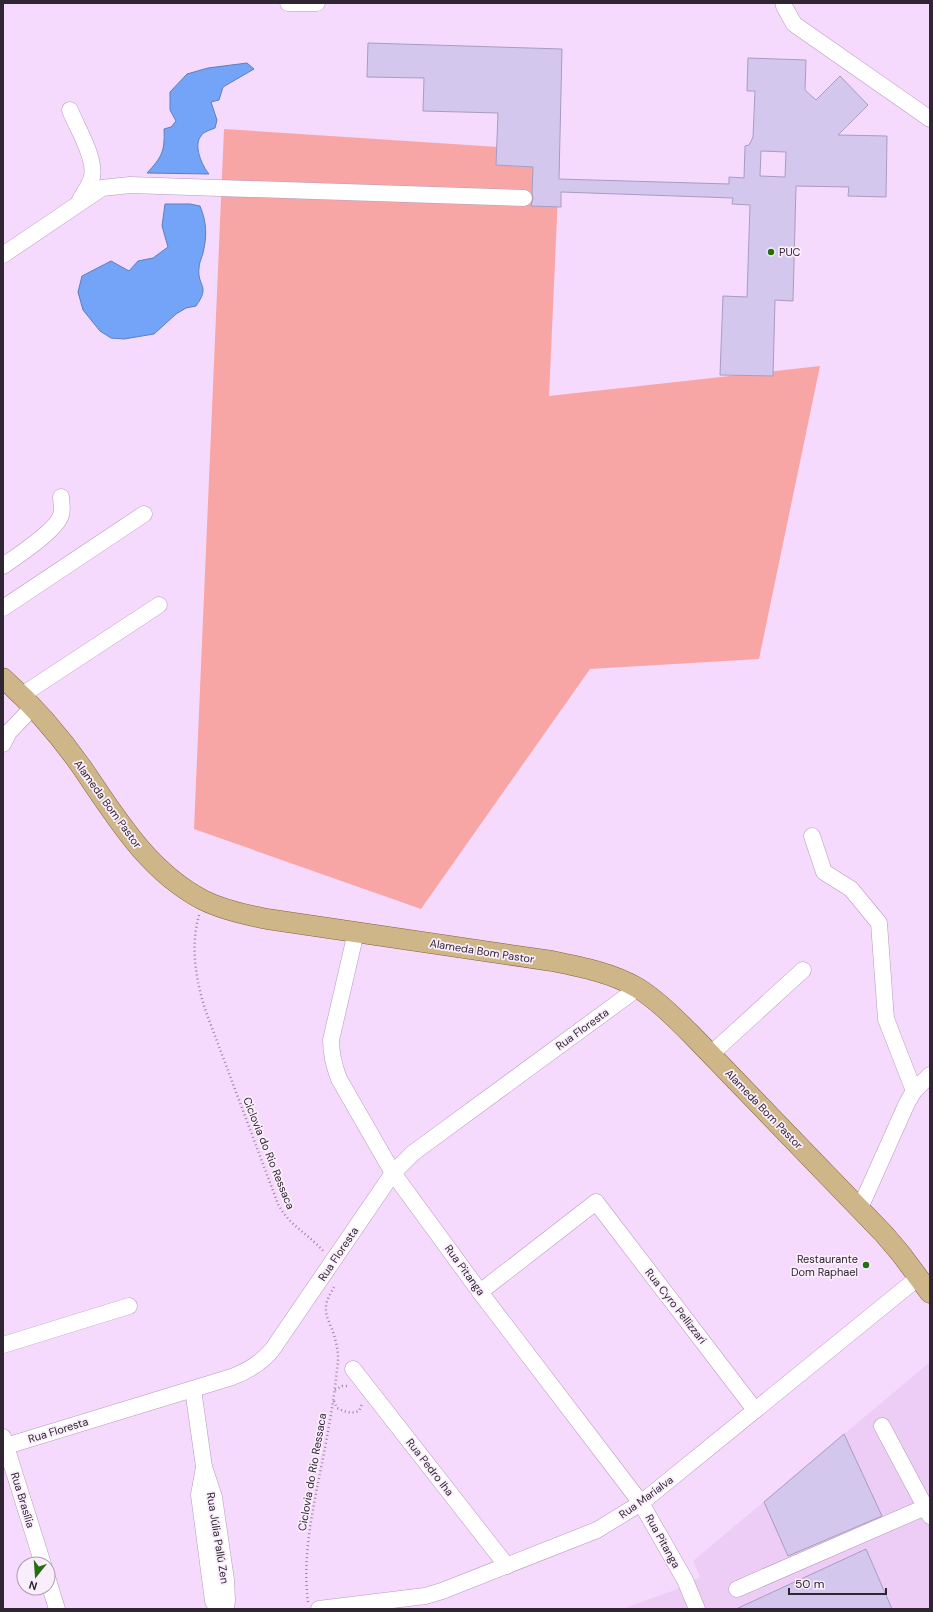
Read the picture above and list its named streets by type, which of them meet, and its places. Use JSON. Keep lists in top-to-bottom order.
{
  "streets": {
    "main road": ["Alameda Bom Pastor"],
    "street": [
      "Rua Floresta",
      "Rua Pitanga",
      "Rua Cyro Pellizzari",
      "Rua Pedro Iha",
      "Rua Marialva",
      "Rua Brasília",
      "Rua Júlia Pallú Zen"
    ],
    "path": ["Ciclovia do Rio Ressaca"]
  },
  "crossings": [
    ["Alameda Bom Pastor", "Rua Floresta"],
    ["Alameda Bom Pastor", "Ciclovia do Rio Ressaca"],
    ["Alameda Bom Pastor", "Rua Pitanga"],
    ["Alameda Bom Pastor", "Rua Marialva"],
    ["Rua Floresta", "Ciclovia do Rio Ressaca"],
    ["Rua Floresta", "Rua Pitanga"],
    ["Rua Floresta", "Rua Brasília"],
    ["Rua Floresta", "Rua Júlia Pallú Zen"],
    ["Rua Pitanga", "Rua Cyro Pellizzari"],
    ["Rua Pitanga", "Rua Marialva"],
    ["Rua Cyro Pellizzari", "Rua Marialva"],
    ["Rua Pedro Iha", "Rua Marialva"]
  ],
  "places": ["PUC", "Restaurante Dom Raphael"],
  "scale_bar": "50 m",
  "north": "bottom"
}
